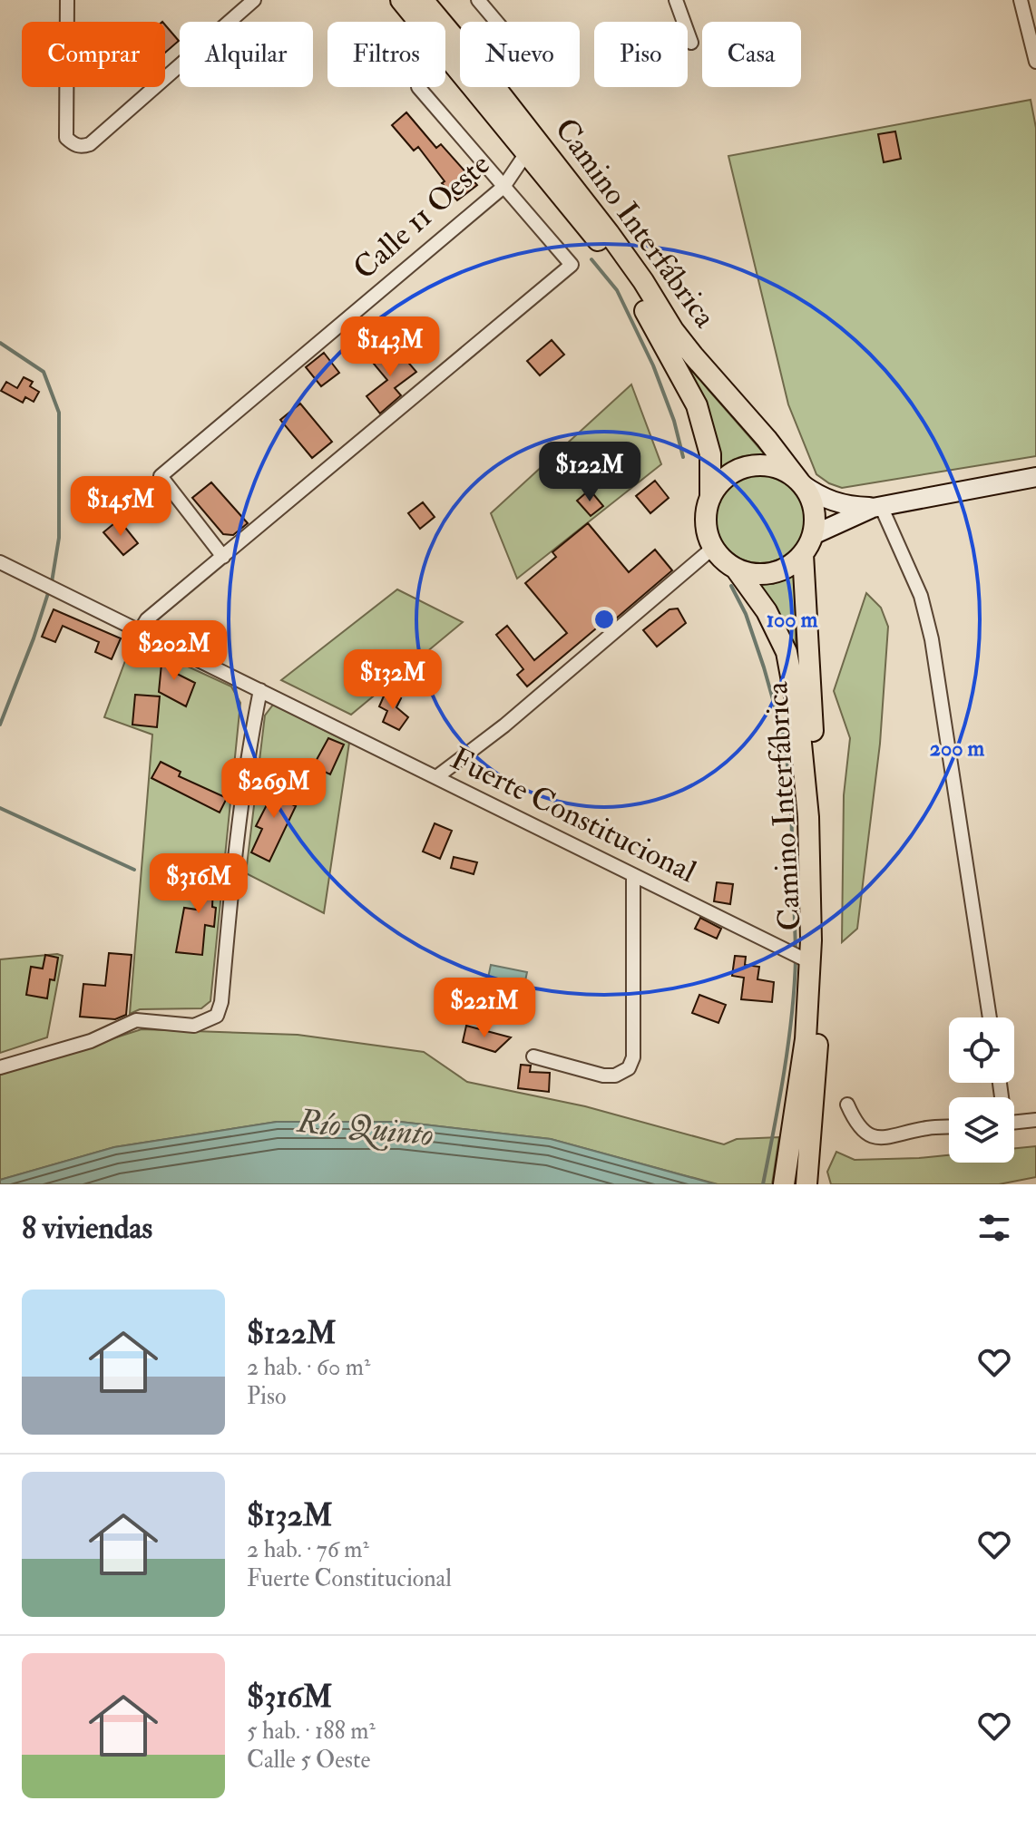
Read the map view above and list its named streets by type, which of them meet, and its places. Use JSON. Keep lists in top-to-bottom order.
{
  "streets": {
    "main road": ["Camino Interfábrica"],
    "street": ["Calle 11 Oeste", "Fuerte Constitucional"]
  },
  "crossings": [
    ["Calle 11 Oeste", "Camino Interfábrica"],
    ["Camino Interfábrica", "Fuerte Constitucional"]
  ],
  "water": ["Río Quinto"],
  "page": {
    "chip": [
      "Comprar",
      "Alquilar",
      "Filtros",
      "Nuevo",
      "Piso",
      "Casa"
    ],
    "price": [
      "$143M",
      "$122M",
      "$145M",
      "$202M",
      "$132M",
      "$269M",
      "$316M",
      "$221M"
    ],
    "heading": "8 viviendas",
    "list": [
      {
        "name": "$122M",
        "note": "2 hab. · 60 m² · Piso"
      },
      {
        "name": "$132M",
        "note": "2 hab. · 76 m² · Fuerte Constitucional"
      },
      {
        "name": "$316M",
        "note": "5 hab. · 188 m² · Calle 5 Oeste"
      }
    ]
  },
  "rings": ["100 m", "200 m"]
}
